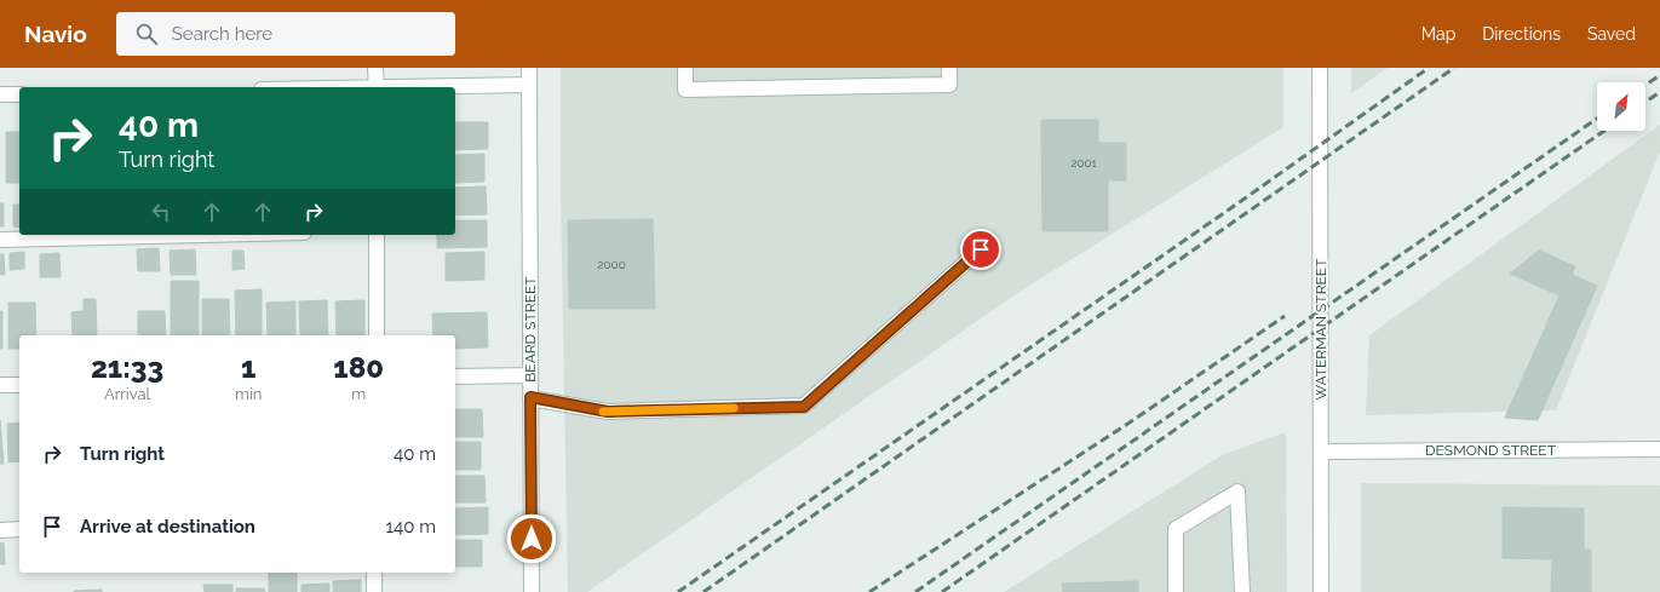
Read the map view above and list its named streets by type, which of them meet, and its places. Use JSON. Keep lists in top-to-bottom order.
{
  "streets": {
    "street": ["BEARD STREET", "WATERMAN STREET", "DESMOND STREET"]
  },
  "crossings": [
    ["WATERMAN STREET", "DESMOND STREET"]
  ],
  "house_numbers": ["2001", "2000"],
  "north": "top right",
  "page": {
    "header": "Navio",
    "search": "Search here",
    "nav": ["Map", "Directions", "Saved"],
    "turn": ["40 m", "Turn right"],
    "eta": [
      "21:33",
      "Arrival",
      "1",
      "min",
      "180",
      "m"
    ],
    "list": [
      {
        "name": "Turn right",
        "value": "40 m"
      },
      {
        "name": "Arrive at destination",
        "value": "140 m"
      }
    ]
  }
}
